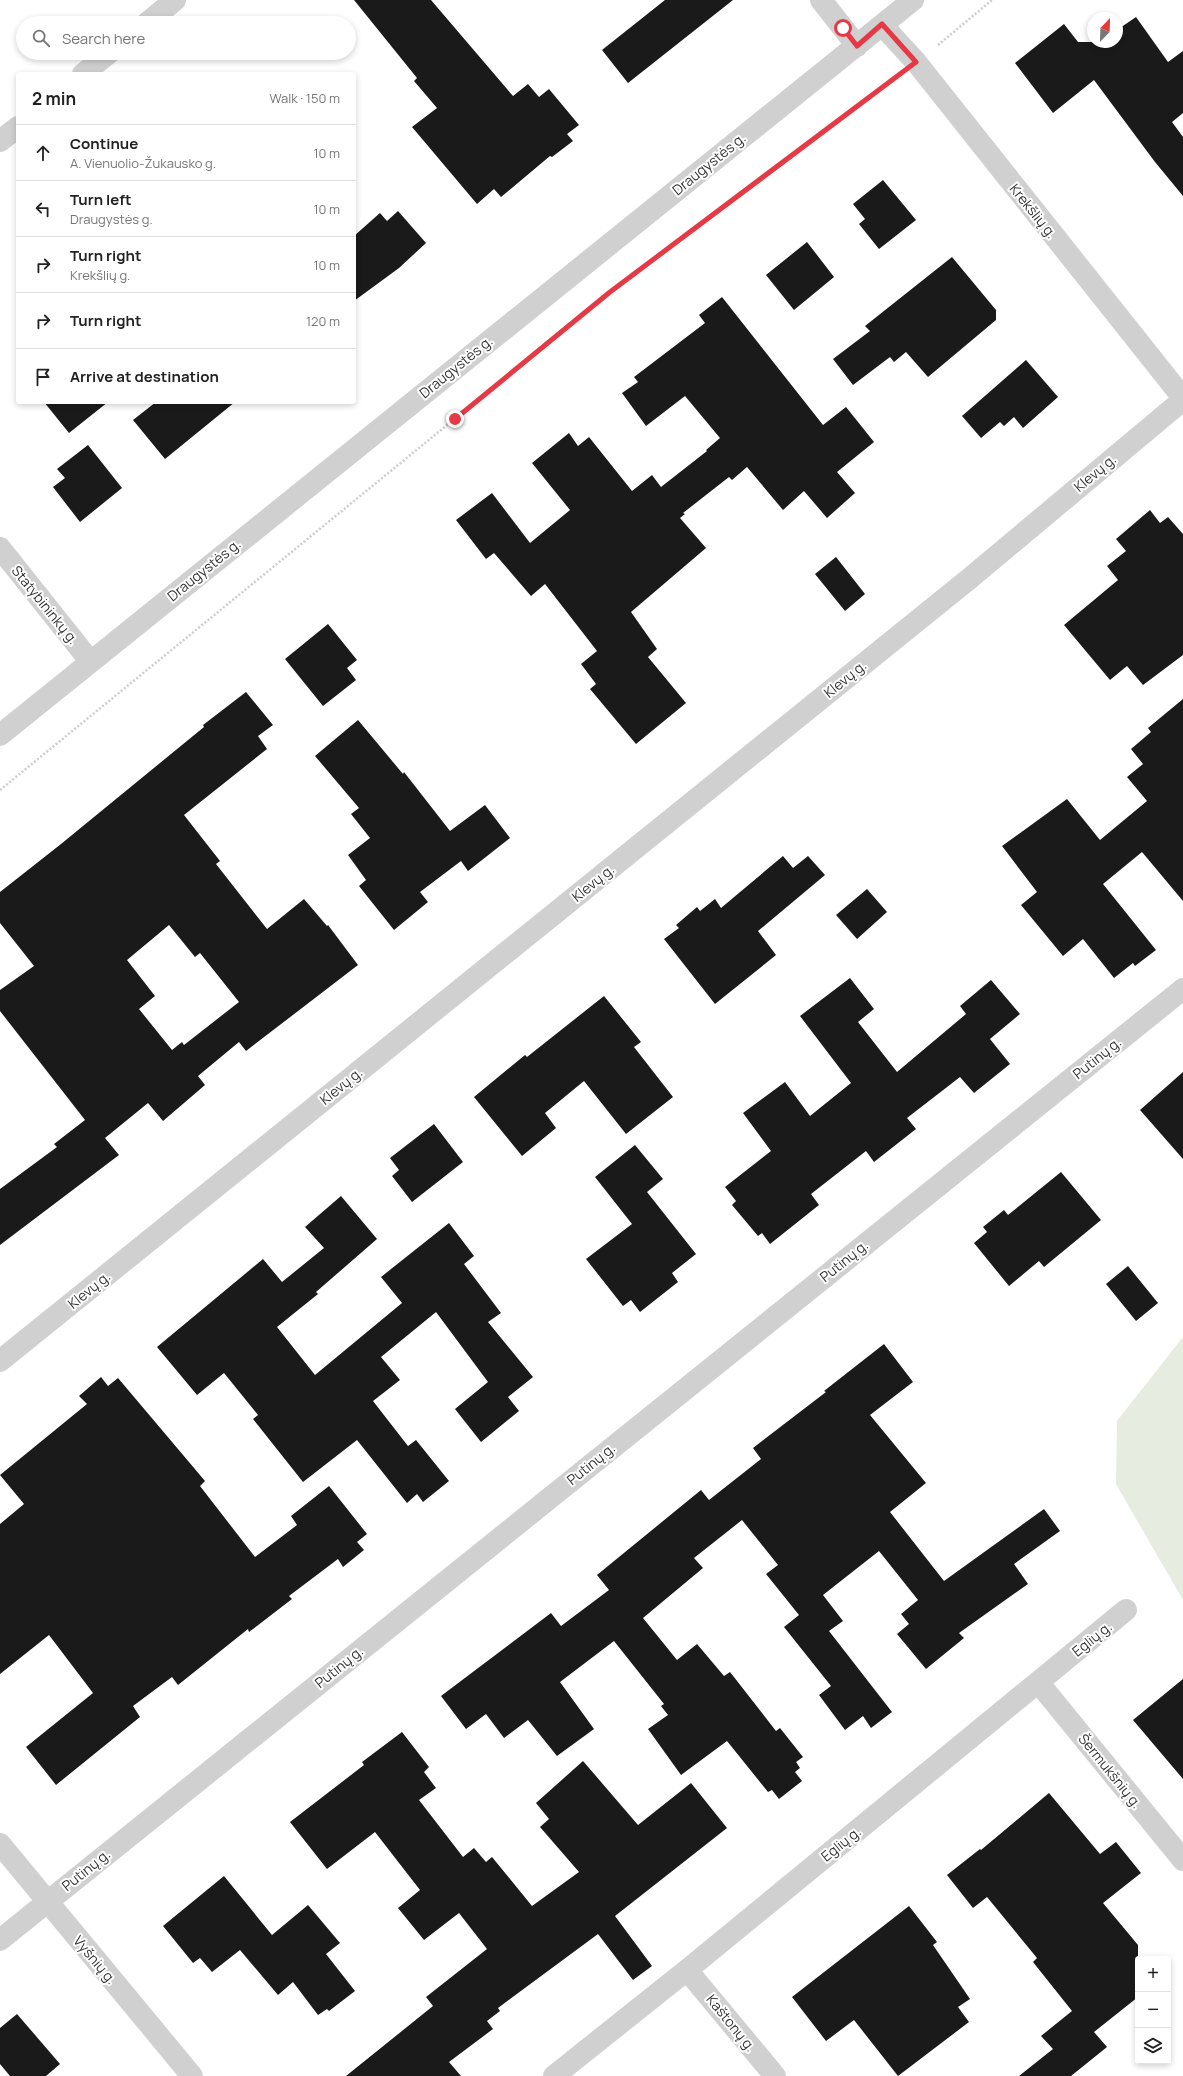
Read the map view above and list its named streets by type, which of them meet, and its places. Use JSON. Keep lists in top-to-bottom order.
{
  "streets": {
    "street": [
      "Draugystės g.",
      "Krekšlių g.",
      "Klevų g.",
      "Statybininkų g.",
      "Putinų g.",
      "Eglių g.",
      "Šermukšnių g.",
      "Vyšnių g.",
      "Kaštonų g."
    ]
  },
  "crossings": [
    ["Draugystės g.", "Krekšlių g."],
    ["Draugystės g.", "Statybininkų g."],
    ["Krekšlių g.", "Klevų g."],
    ["Putinų g.", "Vyšnių g."],
    ["Eglių g.", "Šermukšnių g."],
    ["Eglių g.", "Kaštonų g."]
  ],
  "north": "top right",
  "page": {
    "search": "Search here",
    "heading": ["2 min", "Walk · 150 m"],
    "list": [
      ["Continue", "A. Vienuolio-Žukausko g.", "10 m"],
      ["Turn left", "Draugystės g.", "10 m"],
      ["Turn right", "Krekšlių g.", "10 m"],
      ["Turn right", "120 m"],
      "Arrive at destination"
    ],
    "map_buttons": ["+", "−"]
  }
}
